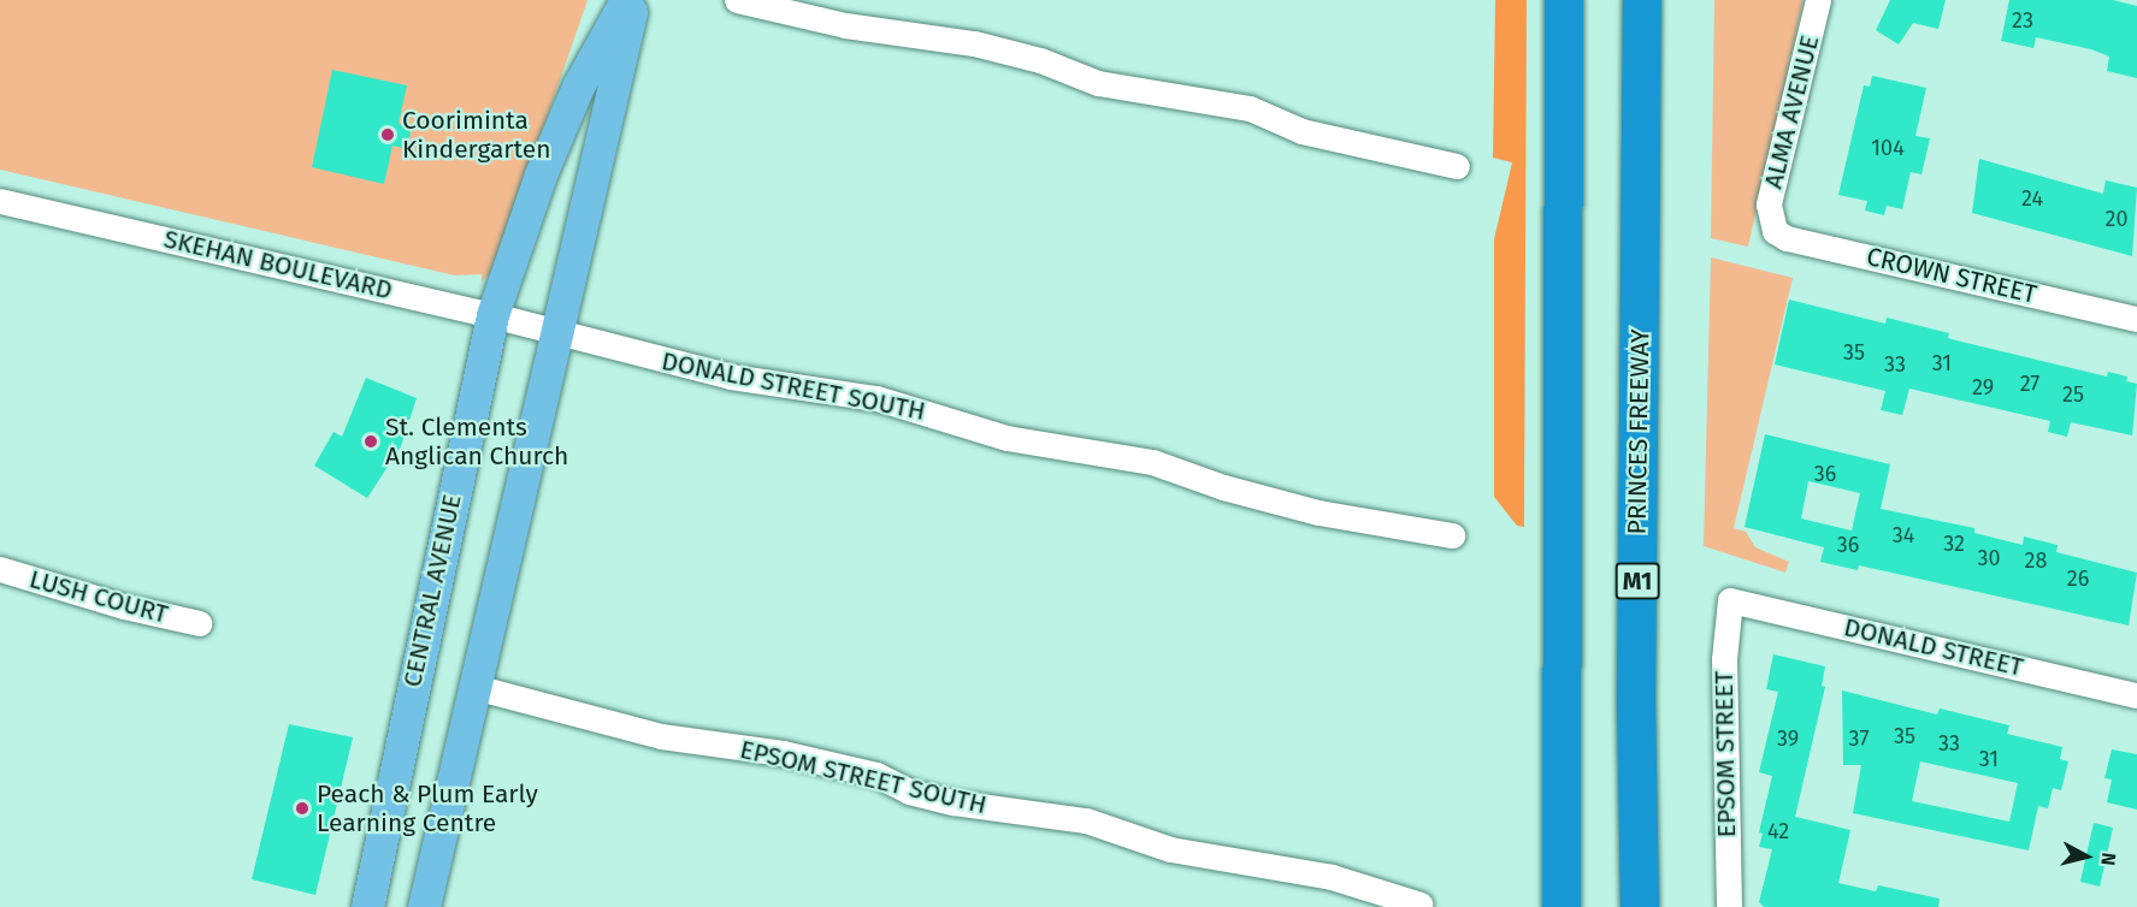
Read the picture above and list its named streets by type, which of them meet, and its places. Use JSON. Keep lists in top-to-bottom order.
{
  "streets": {
    "highway": ["PRINCES FREEWAY", "M1"],
    "main road": ["CENTRAL AVENUE"],
    "street": [
      "ALMA AVENUE",
      "SKEHAN BOULEVARD",
      "CROWN STREET",
      "DONALD STREET SOUTH",
      "LUSH COURT",
      "DONALD STREET",
      "EPSOM STREET",
      "EPSOM STREET SOUTH"
    ]
  },
  "crossings": [
    ["ALMA AVENUE", "CROWN STREET"],
    ["SKEHAN BOULEVARD", "DONALD STREET SOUTH"],
    ["SKEHAN BOULEVARD", "CENTRAL AVENUE"],
    ["DONALD STREET", "EPSOM STREET"]
  ],
  "places": ["Cooriminta Kindergarten", "St. Clements Anglican Church", "Peach & Plum Early Learning Centre"],
  "house_numbers": [
    "23",
    "104",
    "24",
    "20",
    "35",
    "31",
    "33",
    "27",
    "29",
    "25",
    "36",
    "34",
    "32",
    "36",
    "30",
    "28",
    "26",
    "35",
    "39",
    "37",
    "33",
    "31",
    "42"
  ],
  "north": "right"
}
